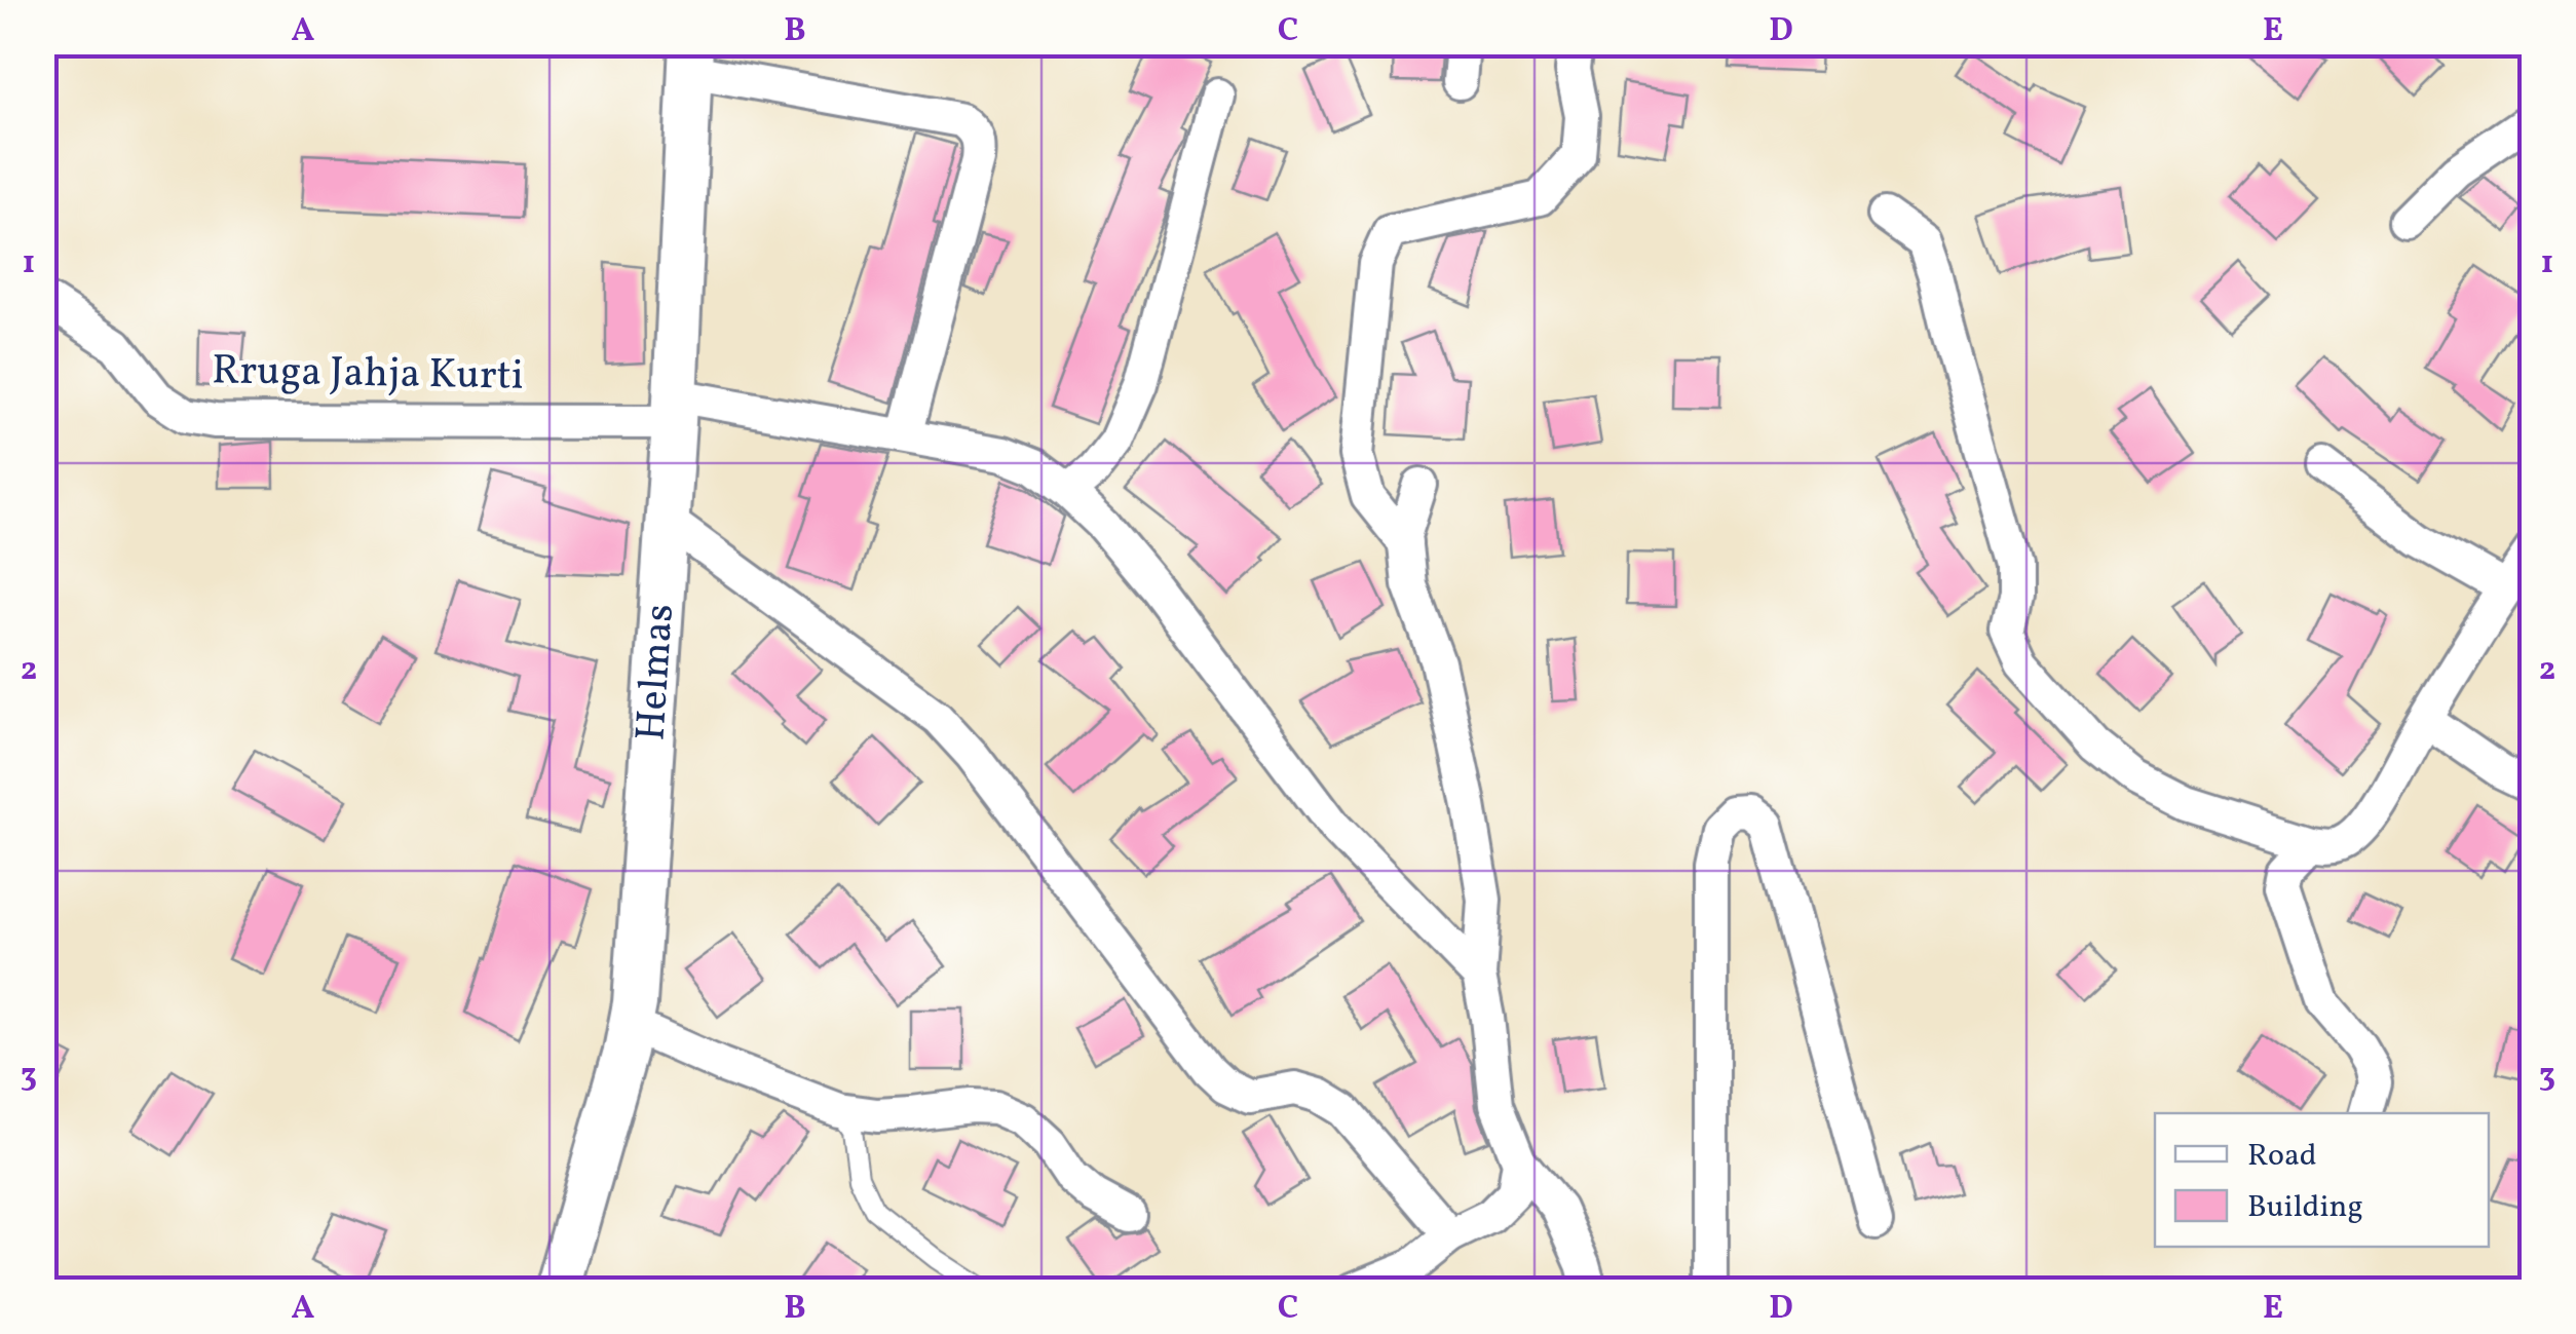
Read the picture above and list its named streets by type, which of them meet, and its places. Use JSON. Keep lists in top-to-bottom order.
{
  "streets": {
    "street": ["Rruga Jahja Kurti", "Helmas"]
  },
  "crossings": [
    ["Rruga Jahja Kurti", "Helmas"]
  ],
  "legend": ["Road", "Building"],
  "grid": {
    "columns": [
      "A",
      "B",
      "C",
      "D",
      "E"
    ],
    "rows": ["1", "2", "3"]
  }
}
